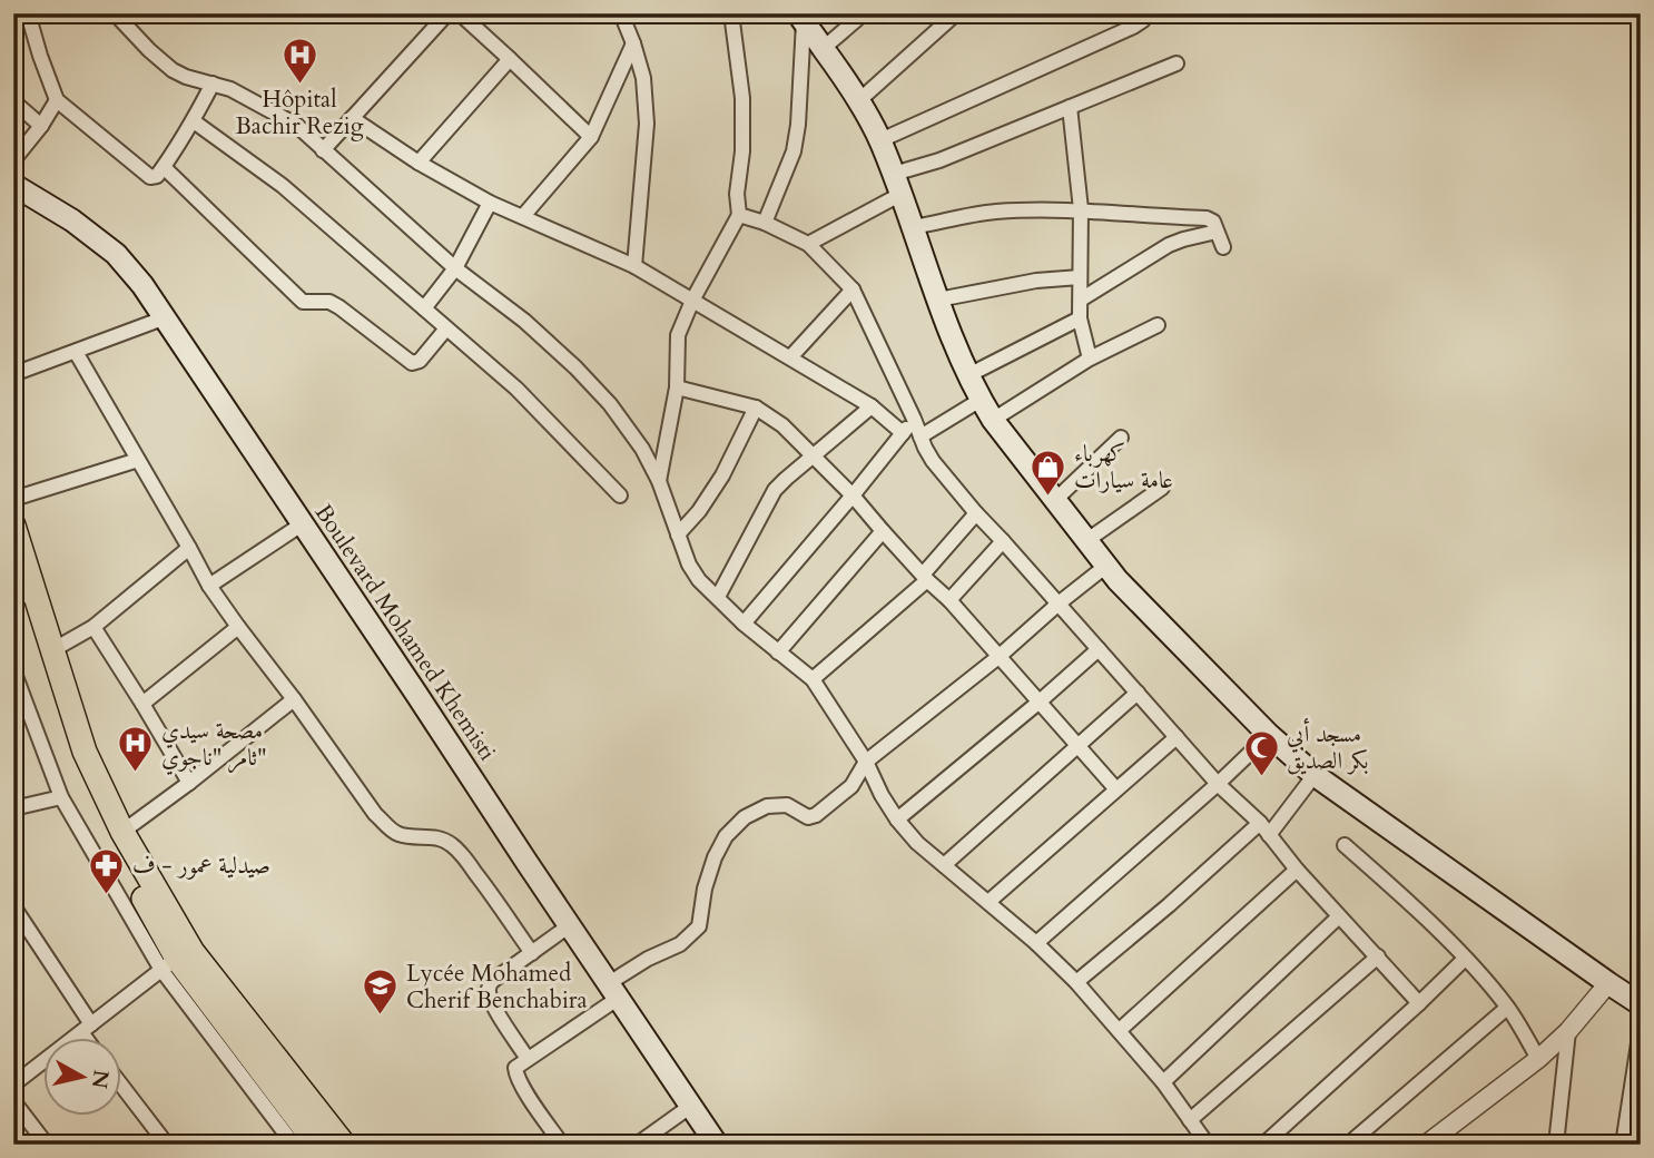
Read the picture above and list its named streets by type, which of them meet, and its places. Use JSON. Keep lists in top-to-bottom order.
{
  "streets": {
    "main road": ["Boulevard Mohamed Khemisti"]
  },
  "places": {
    "hospital": ["Hôpital Bachir Rezig", "مصحة سيدي ثامر \"ناجوي\""],
    "shop": ["كهرباء عامة سيارات"],
    "mosque": ["مسجد أبي بكر الصديق"],
    "pharmacy": ["صيدلية عمور - ف"],
    "school or university": ["Lycée Mohamed Cherif Benchabira"]
  },
  "north": "right"
}
